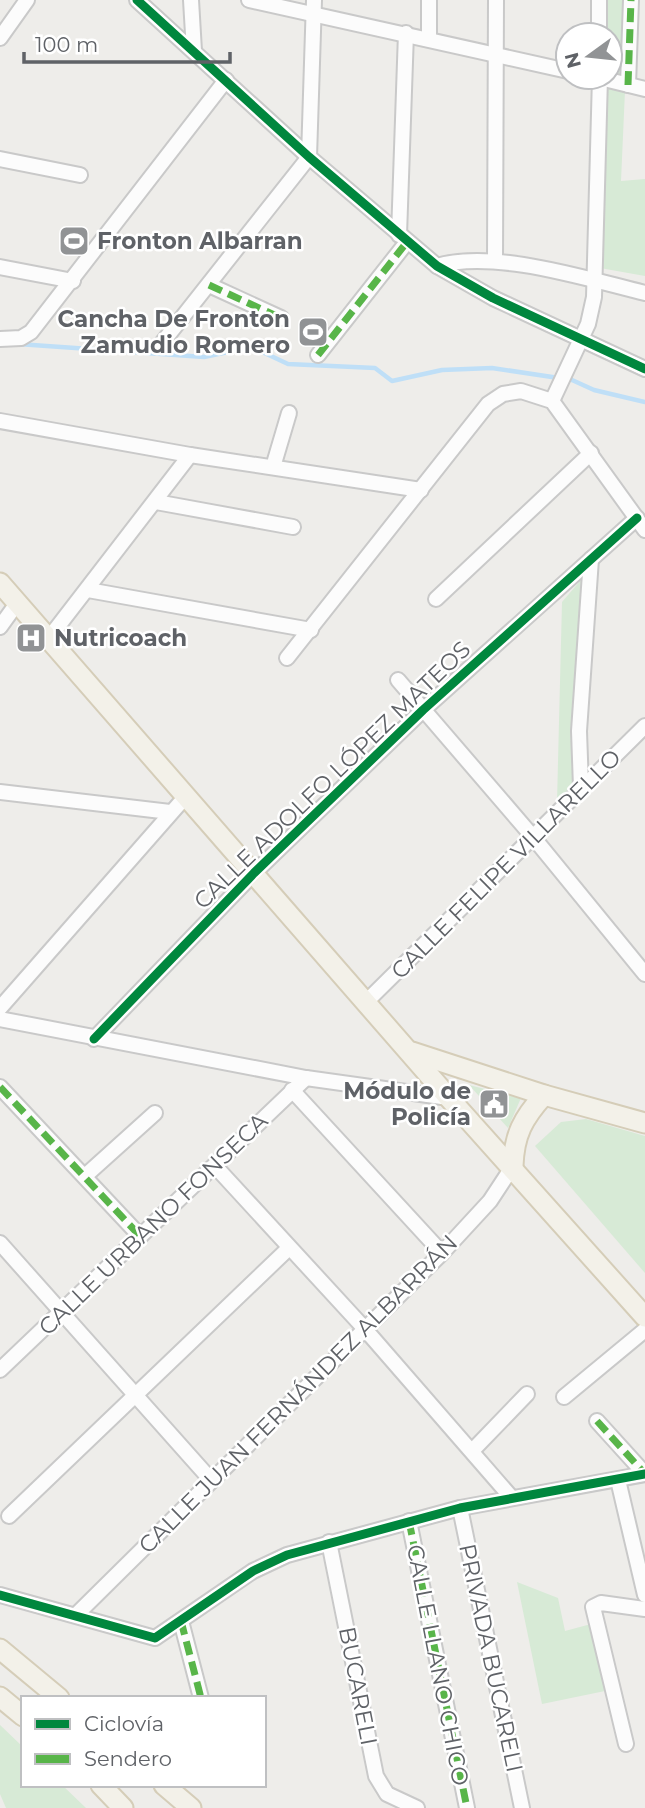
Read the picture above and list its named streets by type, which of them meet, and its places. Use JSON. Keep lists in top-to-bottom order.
{
  "streets": {
    "street": [
      "CALLE ADOLFO LÓPEZ MATEOS",
      "CALLE FELIPE VILLARELLO",
      "CALLE URBANO FONSECA",
      "CALLE JUAN FERNÁNDEZ ALBARRÁN",
      "PRIVADA BUCARELI",
      "CALLE LLANO CHICO",
      "BUCARELI"
    ]
  },
  "crossings": [
    ["CALLE JUAN FERNÁNDEZ ALBARRÁN", "CALLE LLANO CHICO"],
    ["PRIVADA BUCARELI", "CALLE LLANO CHICO"],
    ["CALLE LLANO CHICO", "BUCARELI"]
  ],
  "places": {
    "sports": ["Fronton Albarran", "Cancha De Fronton Zamudio Romero"],
    "hospital": ["Nutricoach"],
    "public building": ["Módulo de Policía"]
  },
  "legend": ["Ciclovía", "Sendero"],
  "scale_bar": "100 m",
  "north": "left"
}
